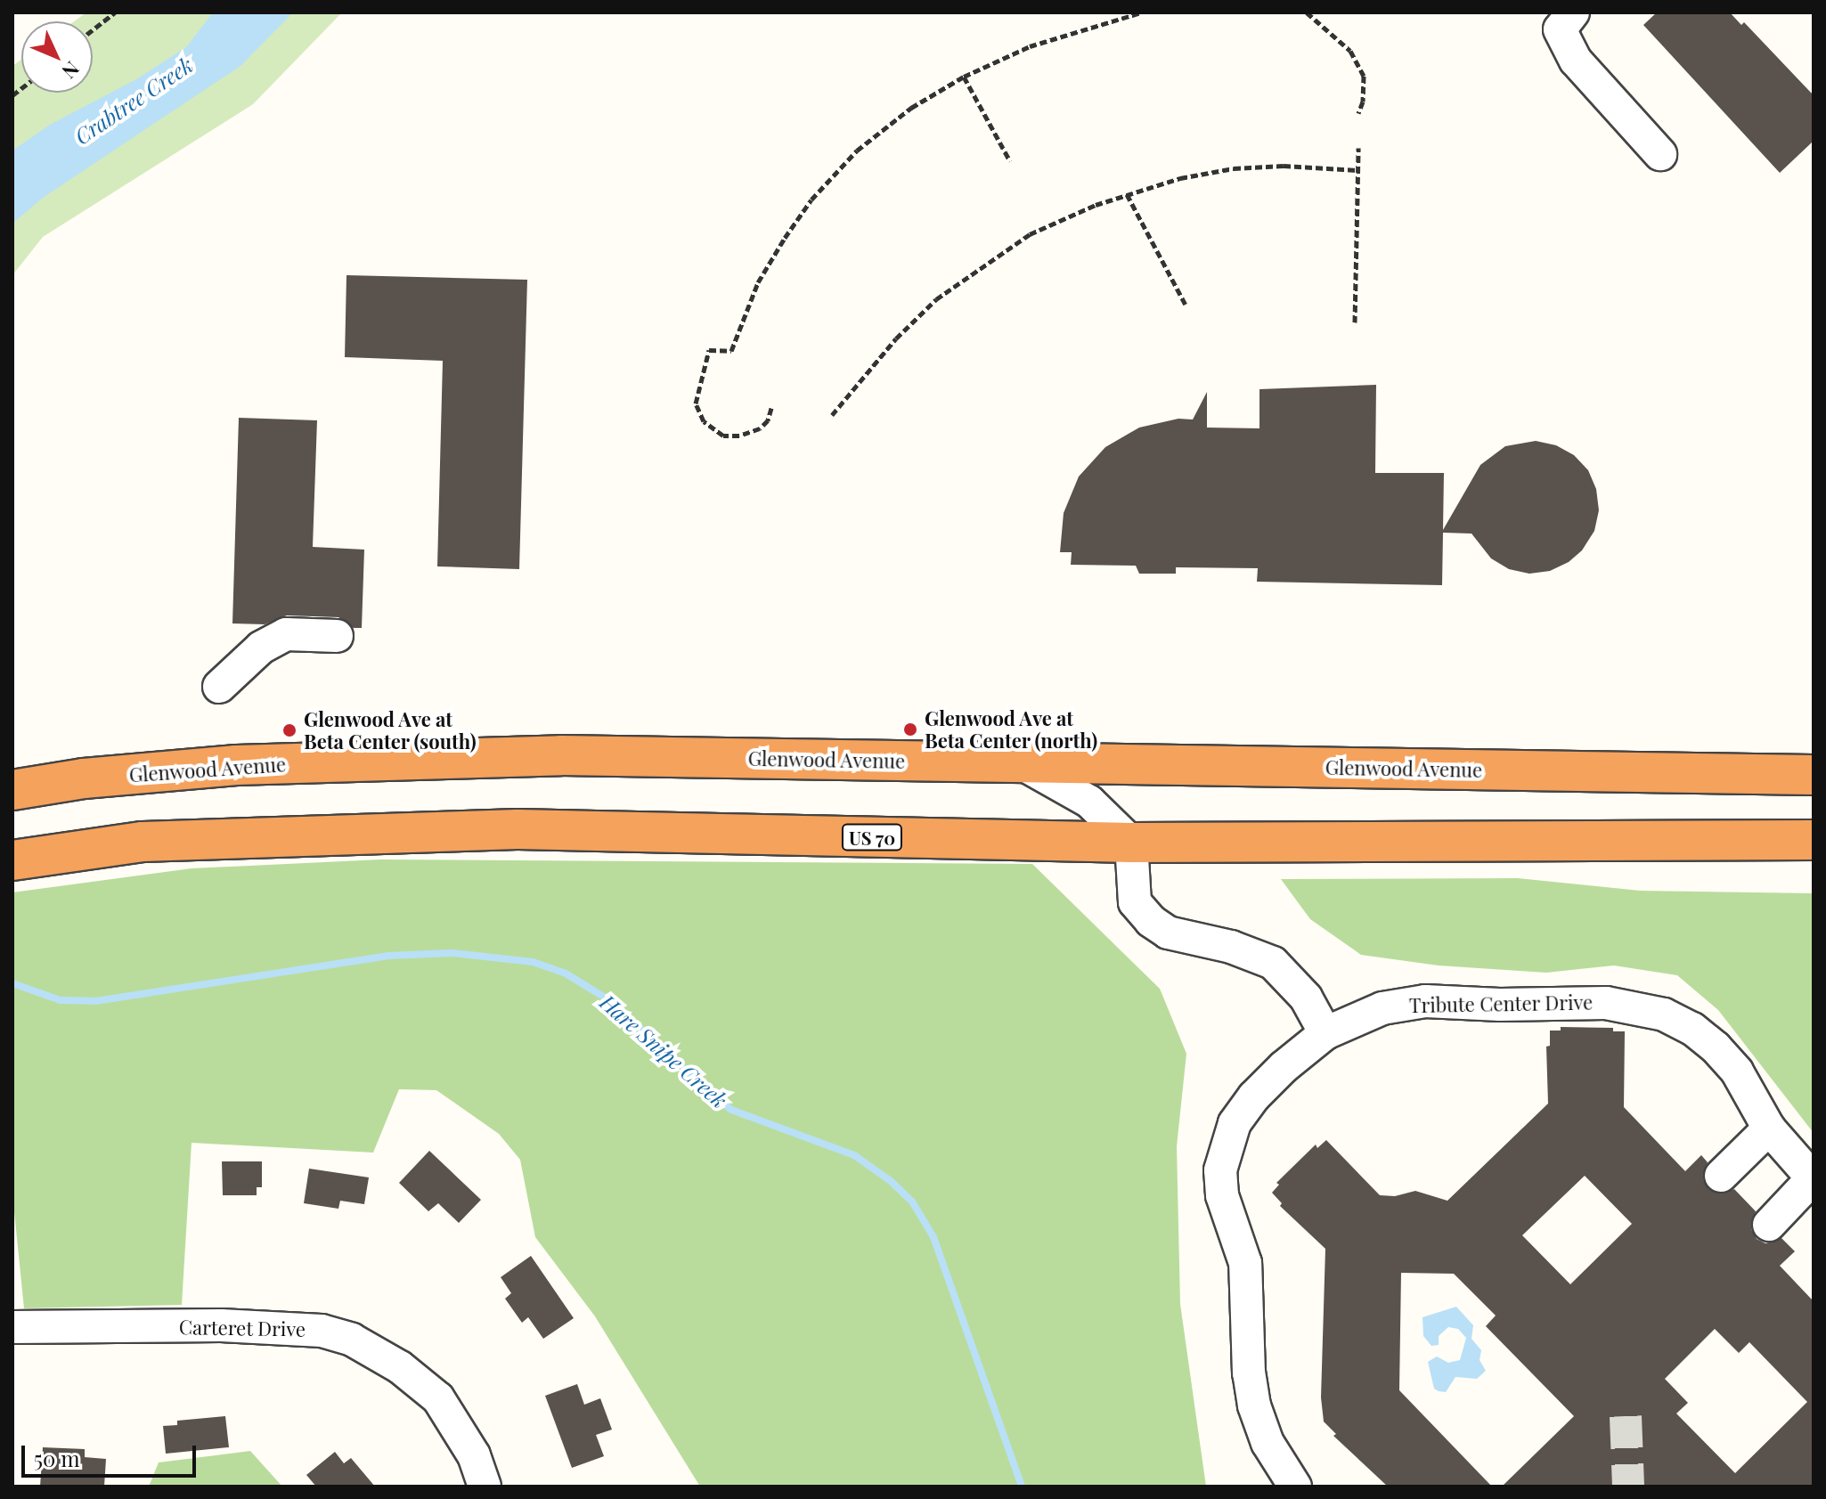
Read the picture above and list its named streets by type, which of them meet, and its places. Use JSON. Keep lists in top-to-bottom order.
{
  "streets": {
    "highway": ["Glenwood Avenue", "US 70"],
    "street": ["Tribute Center Drive", "Carteret Drive"]
  },
  "water": ["Crabtree Creek", "Hare Snipe Creek"],
  "places": ["Glenwood Ave at Beta Center (north)", "Glenwood Ave at Beta Center (south)"],
  "scale_bar": "50 m",
  "north": "bottom right"
}
